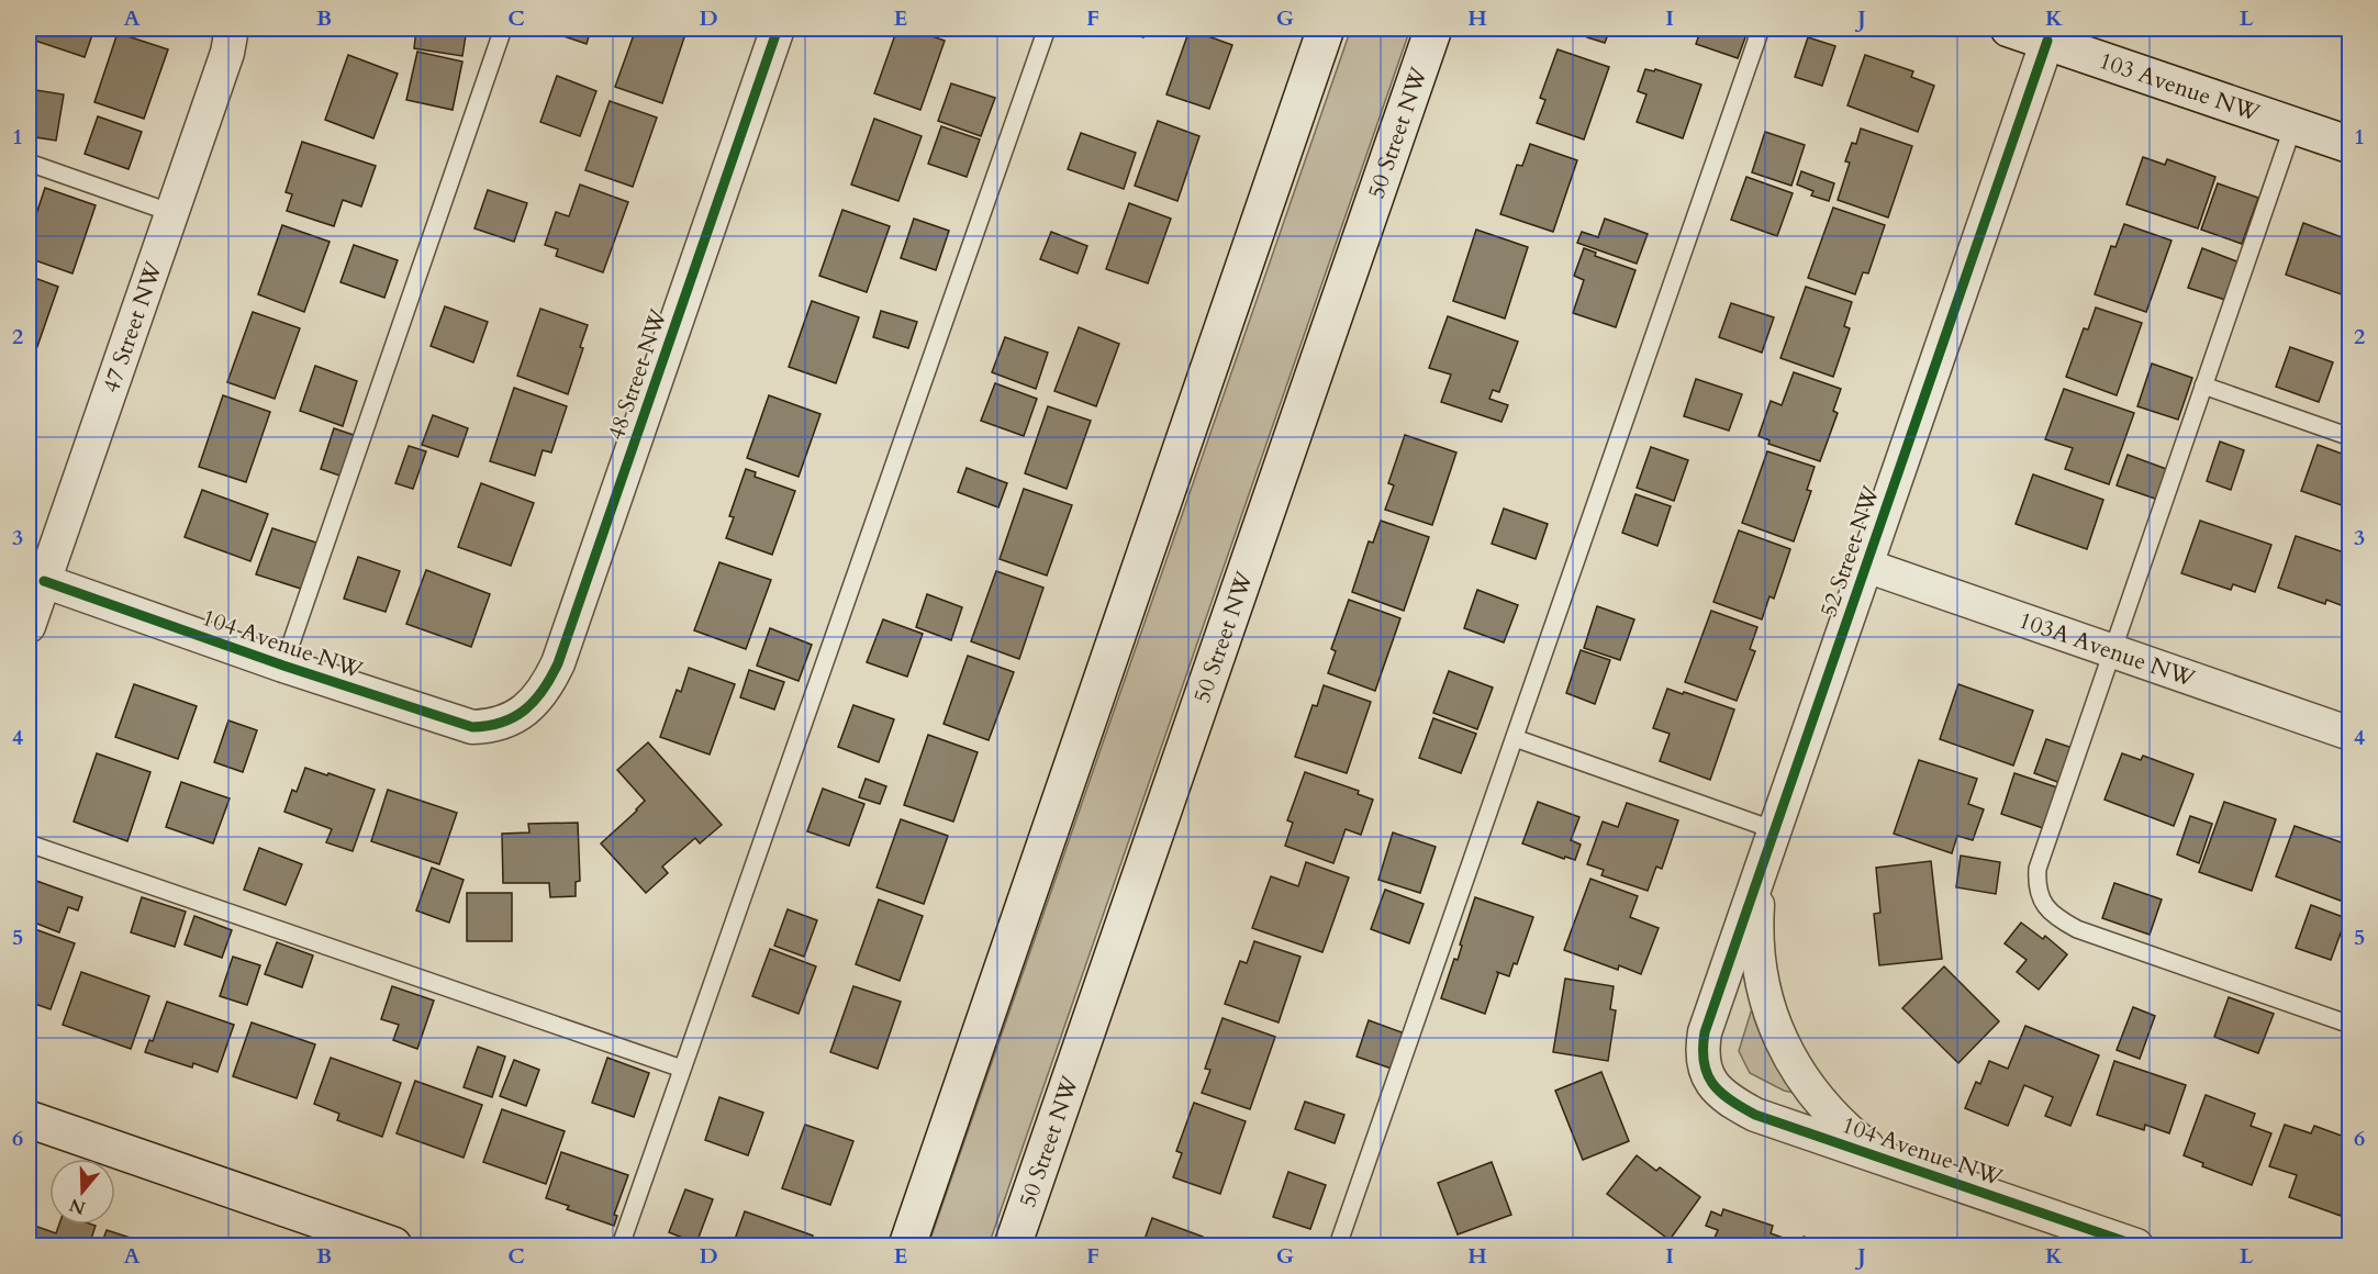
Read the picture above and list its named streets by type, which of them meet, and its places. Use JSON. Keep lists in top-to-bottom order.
{
  "streets": {
    "main road": ["103 Avenue NW", "50 Street NW"],
    "street": [
      "47 Street NW",
      "48 Street NW",
      "52 Street NW",
      "104 Avenue NW",
      "103A Avenue NW"
    ]
  },
  "crossings": [
    ["103 Avenue NW", "52 Street NW"],
    ["47 Street NW", "104 Avenue NW"],
    ["48 Street NW", "104 Avenue NW"],
    ["52 Street NW", "104 Avenue NW"],
    ["52 Street NW", "103A Avenue NW"]
  ],
  "north": "bottom",
  "grid": {
    "columns": [
      "A",
      "B",
      "C",
      "D",
      "E",
      "F",
      "G",
      "H",
      "I",
      "J",
      "K",
      "L"
    ],
    "rows": [
      "1",
      "2",
      "3",
      "4",
      "5",
      "6"
    ]
  }
}
